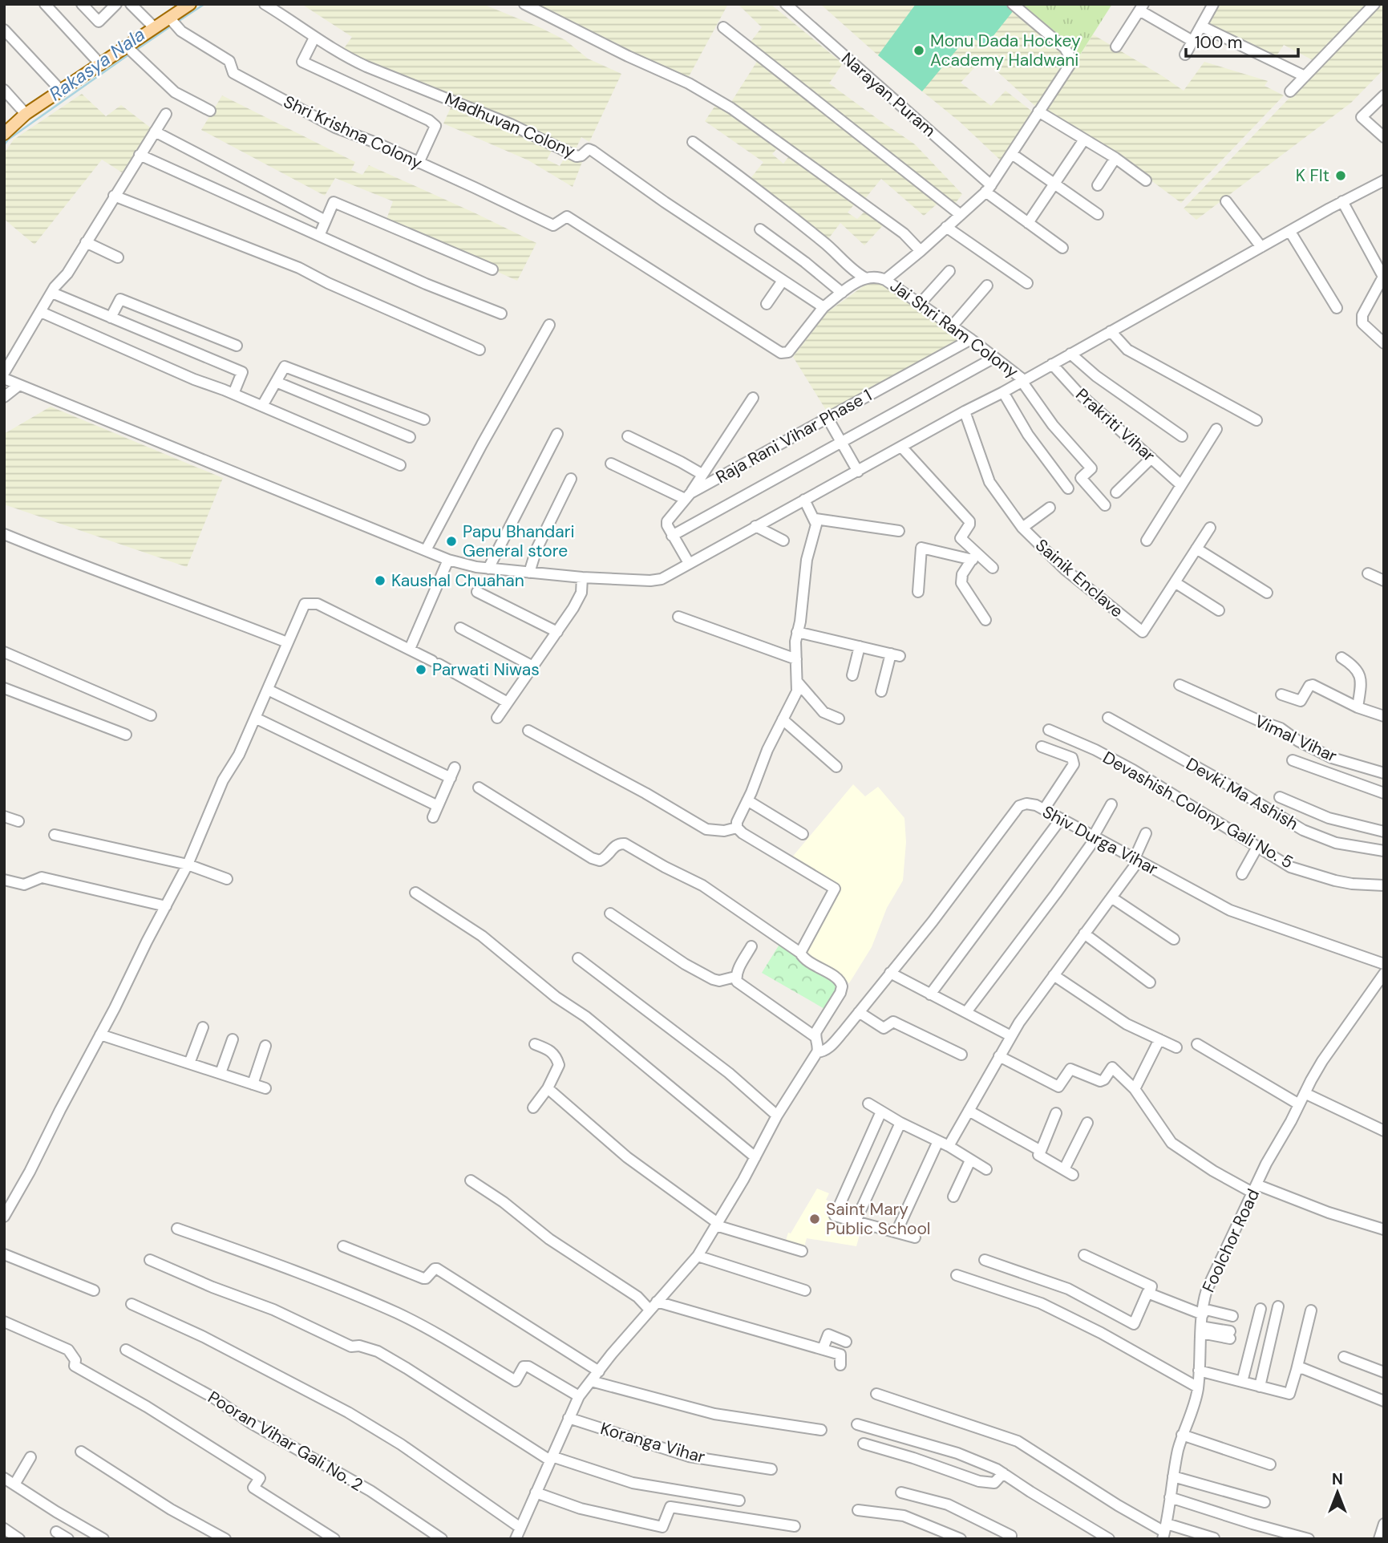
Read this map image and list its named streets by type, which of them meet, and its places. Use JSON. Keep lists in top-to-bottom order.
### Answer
{
  "streets": {
    "street": [
      "Narayan Puram",
      "Madhuvan Colony",
      "Shri Krishna Colony",
      "Jai Shri Ram Colony",
      "Prakriti Vihar",
      "Raja Rani Vihar Phase 1",
      "Sainik Enclave",
      "Vimal Vihar",
      "Devki Ma Ashish",
      "Devashish Colony Gali No. 5",
      "Shiv Durga Vihar",
      "Foolchor Road",
      "Pooran Vihar Gali No. 2",
      "Koranga Vihar"
    ]
  },
  "crossings": [
    ["Narayan Puram", "Jai Shri Ram Colony"],
    ["Madhuvan Colony", "Shri Krishna Colony"],
    ["Jai Shri Ram Colony", "Raja Rani Vihar Phase 1"]
  ],
  "water": ["Rakasya Nala"],
  "places": [
    "Monu Dada Hockey Academy Haldwani",
    "K FIt",
    "Papu Bhandari General store",
    "Kaushal Chuahan",
    "Parwati Niwas",
    "Saint Mary Public School"
  ],
  "scale_bar": "100 m",
  "north": "top"
}
